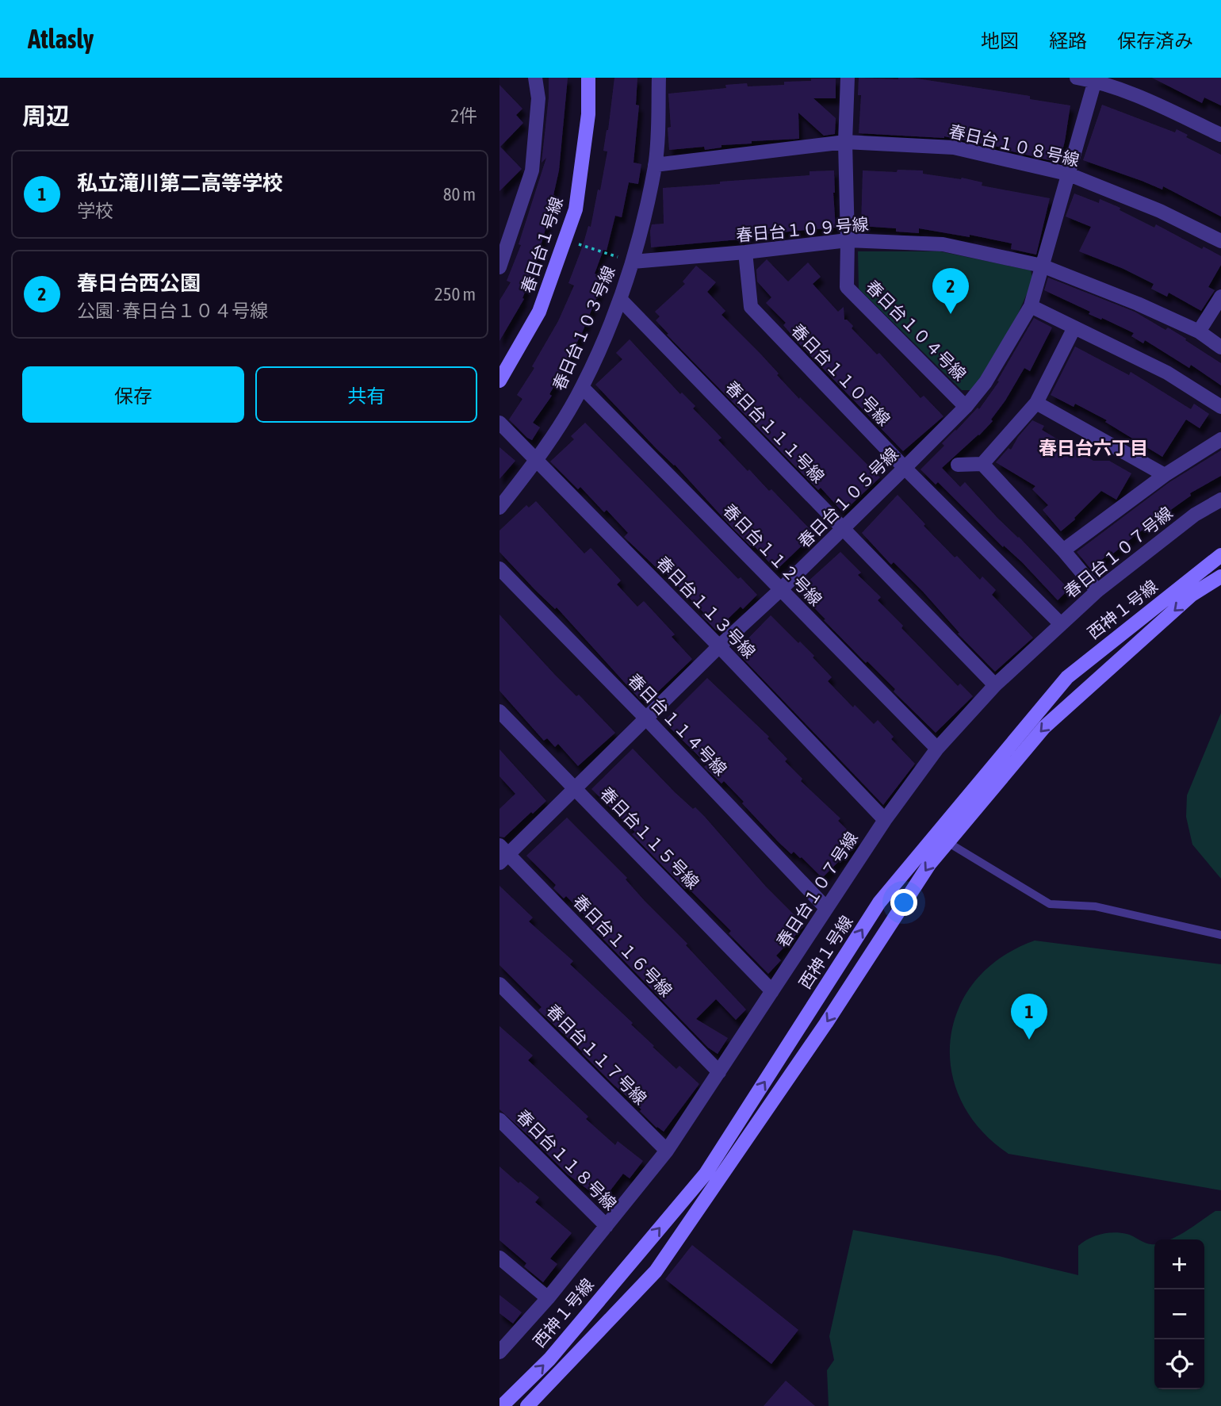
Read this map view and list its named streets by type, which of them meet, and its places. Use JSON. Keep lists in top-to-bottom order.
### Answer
{
  "streets": {
    "street": [
      "春日台１０８号線",
      "春日台１０９号線",
      "春日台１号線",
      "春日台１０３号線",
      "春日台１０４号線",
      "春日台１１０号線",
      "春日台１１１号線",
      "春日台１０５号線",
      "春日台１０７号線",
      "春日台１１２号線",
      "春日台１１３号線",
      "西神１号線",
      "春日台１１４号線",
      "春日台１１５号線",
      "春日台１１６号線",
      "春日台１１７号線",
      "春日台１１８号線"
    ]
  },
  "crossings": [
    ["春日台１０８号線", "春日台１０３号線"],
    ["春日台１０８号線", "春日台１０４号線"],
    ["春日台１０８号線", "春日台１０５号線"],
    ["春日台１０９号線", "春日台１０３号線"],
    ["春日台１０９号線", "春日台１０４号線"],
    ["春日台１０９号線", "春日台１１０号線"],
    ["春日台１０９号線", "春日台１０５号線"],
    ["春日台１０３号線", "春日台１１１号線"],
    ["春日台１０３号線", "春日台１１２号線"],
    ["春日台１０３号線", "春日台１１３号線"],
    ["春日台１０４号線", "春日台１０５号線"],
    ["春日台１１０号線", "春日台１０５号線"],
    ["春日台１１０号線", "春日台１０７号線"],
    ["春日台１１１号線", "春日台１０５号線"],
    ["春日台１１１号線", "春日台１０７号線"],
    ["春日台１０５号線", "春日台１１２号線"],
    ["春日台１０５号線", "春日台１１３号線"],
    ["春日台１０５号線", "春日台１１４号線"],
    ["春日台１０５号線", "春日台１１５号線"],
    ["春日台１０５号線", "春日台１１６号線"],
    ["春日台１０７号線", "春日台１１２号線"],
    ["春日台１０７号線", "春日台１１３号線"],
    ["春日台１０７号線", "春日台１１４号線"],
    ["春日台１０７号線", "春日台１１５号線"],
    ["春日台１０７号線", "春日台１１６号線"],
    ["春日台１０７号線", "春日台１１７号線"],
    ["春日台１０７号線", "春日台１１８号線"]
  ],
  "districts": ["春日台六丁目"],
  "page": {
    "header": "Atlasly",
    "nav": ["地図", "経路", "保存済み"],
    "heading": ["周辺", "2件"],
    "list": [
      {
        "mark": "1",
        "name": "私立滝川第二高等学校",
        "note": "学校",
        "value": "80 m"
      },
      {
        "mark": "2",
        "name": "春日台西公園",
        "note": "公園 · 春日台１０４号線",
        "value": "250 m"
      }
    ],
    "pins": ["2", "1"],
    "buttons": ["保存", "共有"],
    "map_buttons": ["+", "−"]
  }
}
